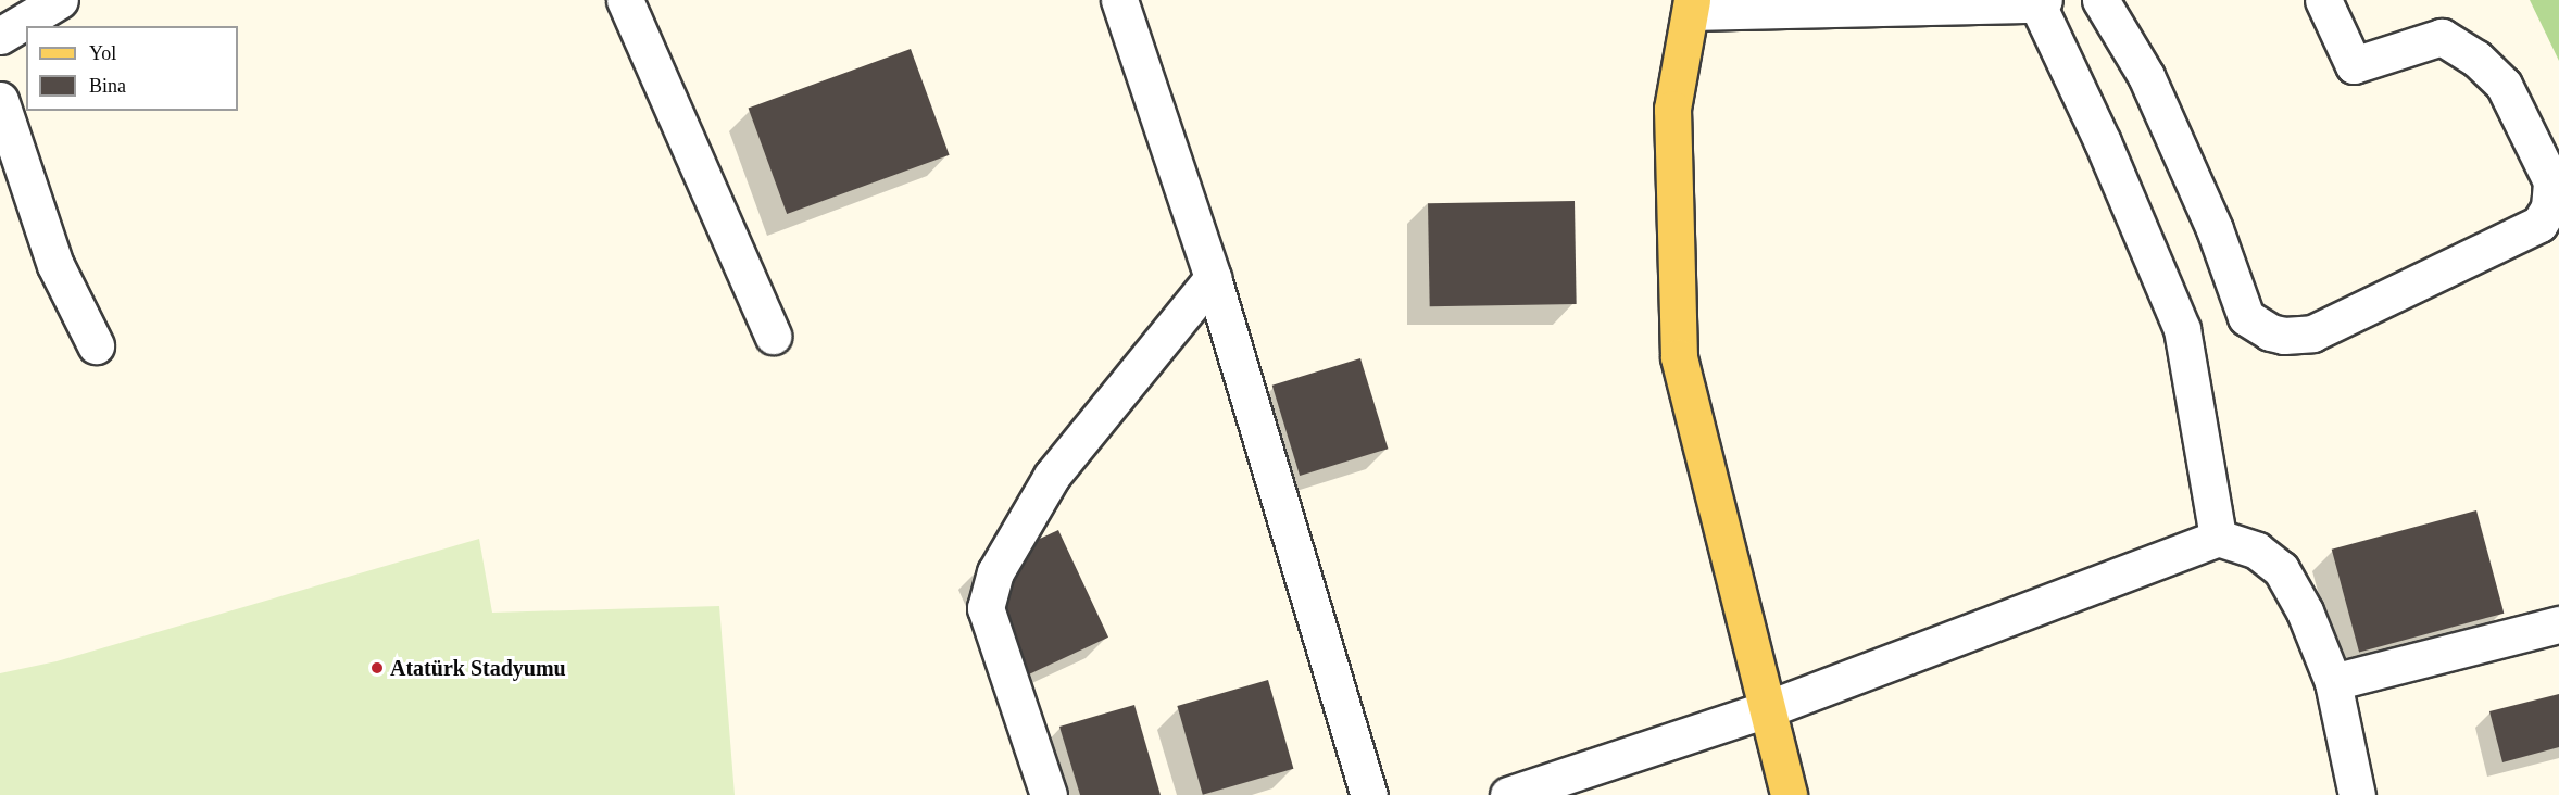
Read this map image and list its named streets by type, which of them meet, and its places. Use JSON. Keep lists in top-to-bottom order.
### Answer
{
  "places": ["Atatürk Stadyumu"],
  "legend": ["Yol", "Bina"]
}
